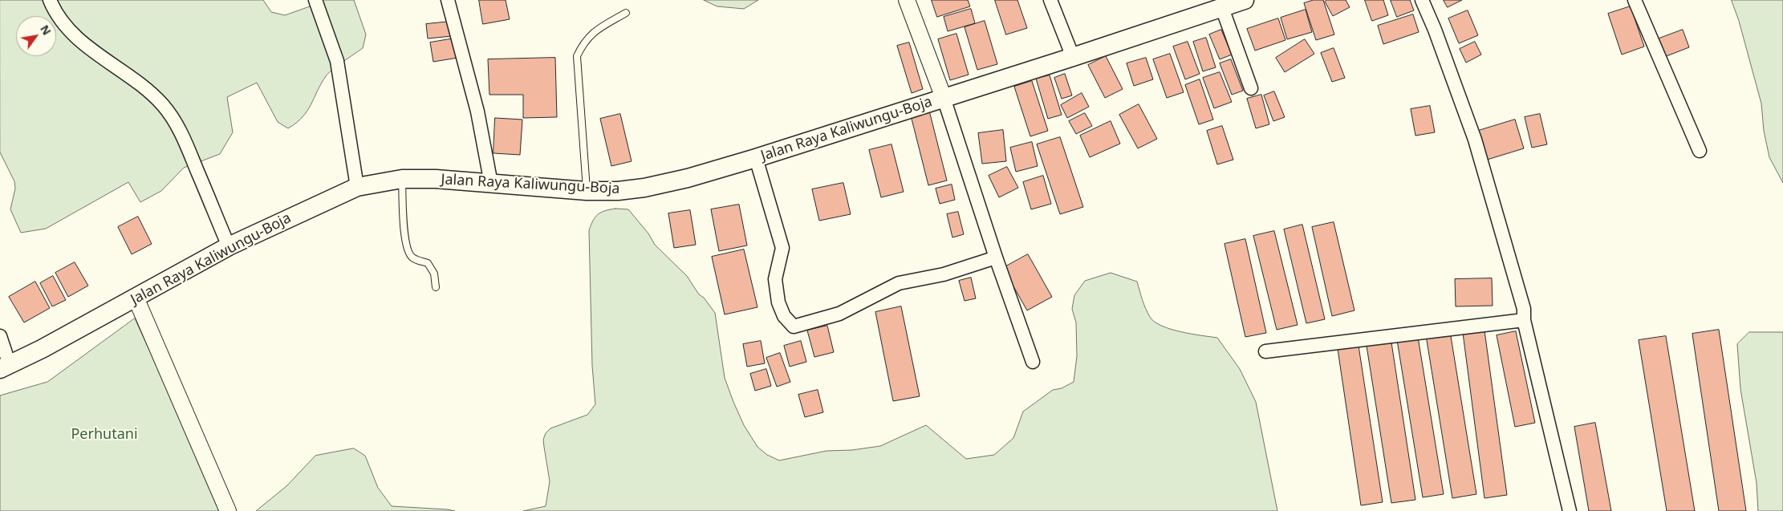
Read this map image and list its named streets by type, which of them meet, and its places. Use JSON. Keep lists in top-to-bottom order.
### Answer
{
  "streets": {
    "main road": ["Jalan Raya Kaliwungu-Boja"]
  },
  "parks": ["Perhutani"],
  "north": "top right"
}
